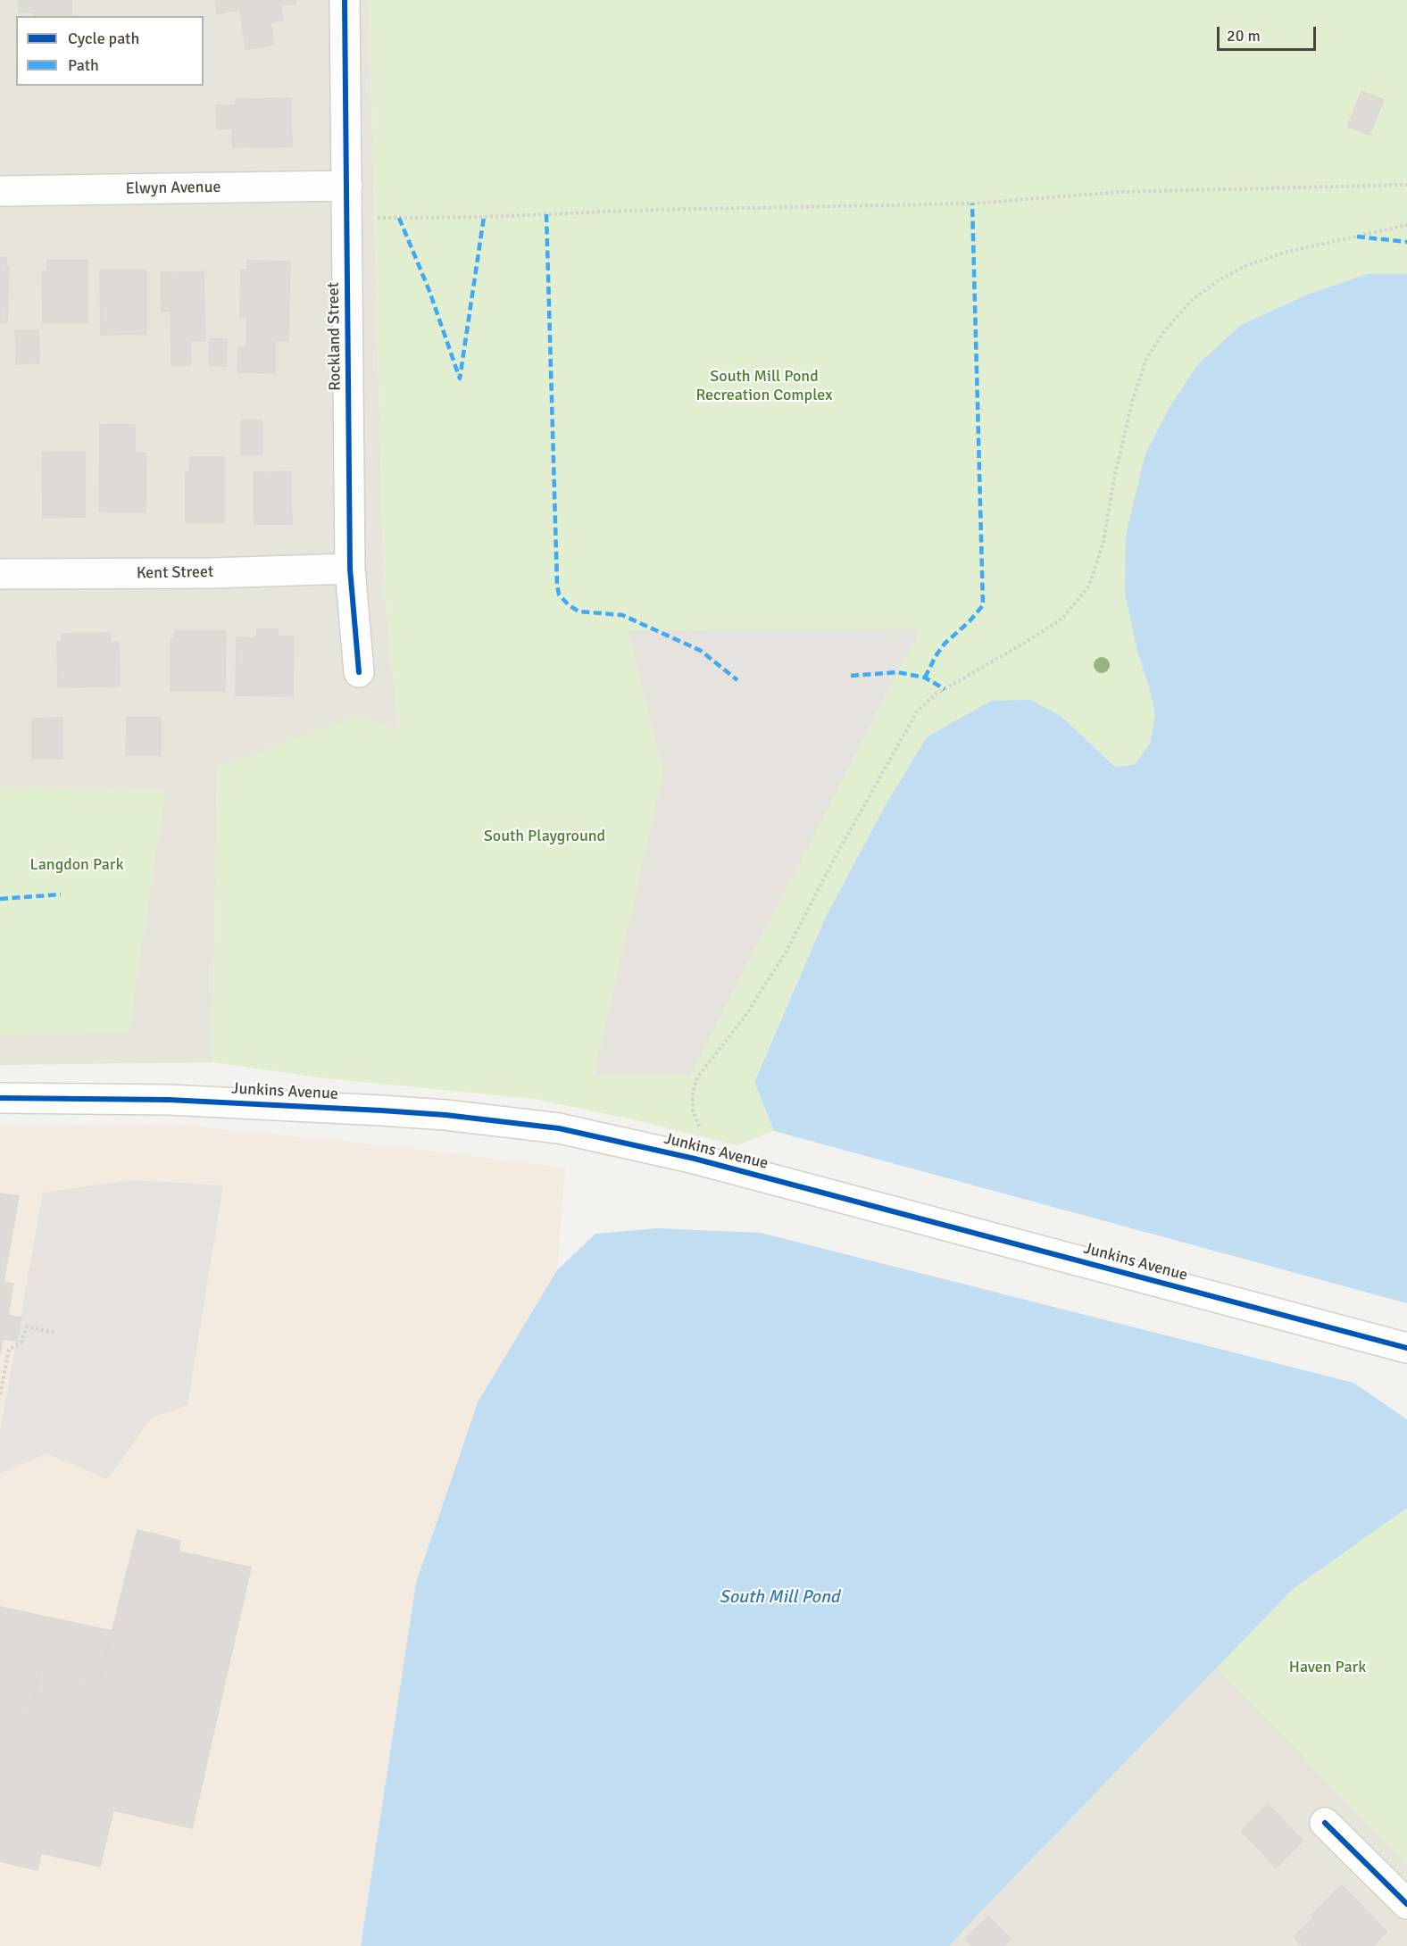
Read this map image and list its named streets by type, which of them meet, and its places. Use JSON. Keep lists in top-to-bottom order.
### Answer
{
  "streets": {
    "street": [
      "Elwyn Avenue",
      "Rockland Street",
      "Kent Street",
      "Junkins Avenue"
    ]
  },
  "crossings": [
    ["Elwyn Avenue", "Rockland Street"],
    ["Rockland Street", "Kent Street"]
  ],
  "water": ["South Mill Pond"],
  "parks": [
    "South Mill Pond Recreation Complex",
    "South Playground",
    "Langdon Park",
    "Haven Park"
  ],
  "legend": ["Cycle path", "Path"],
  "scale_bar": "20 m"
}
